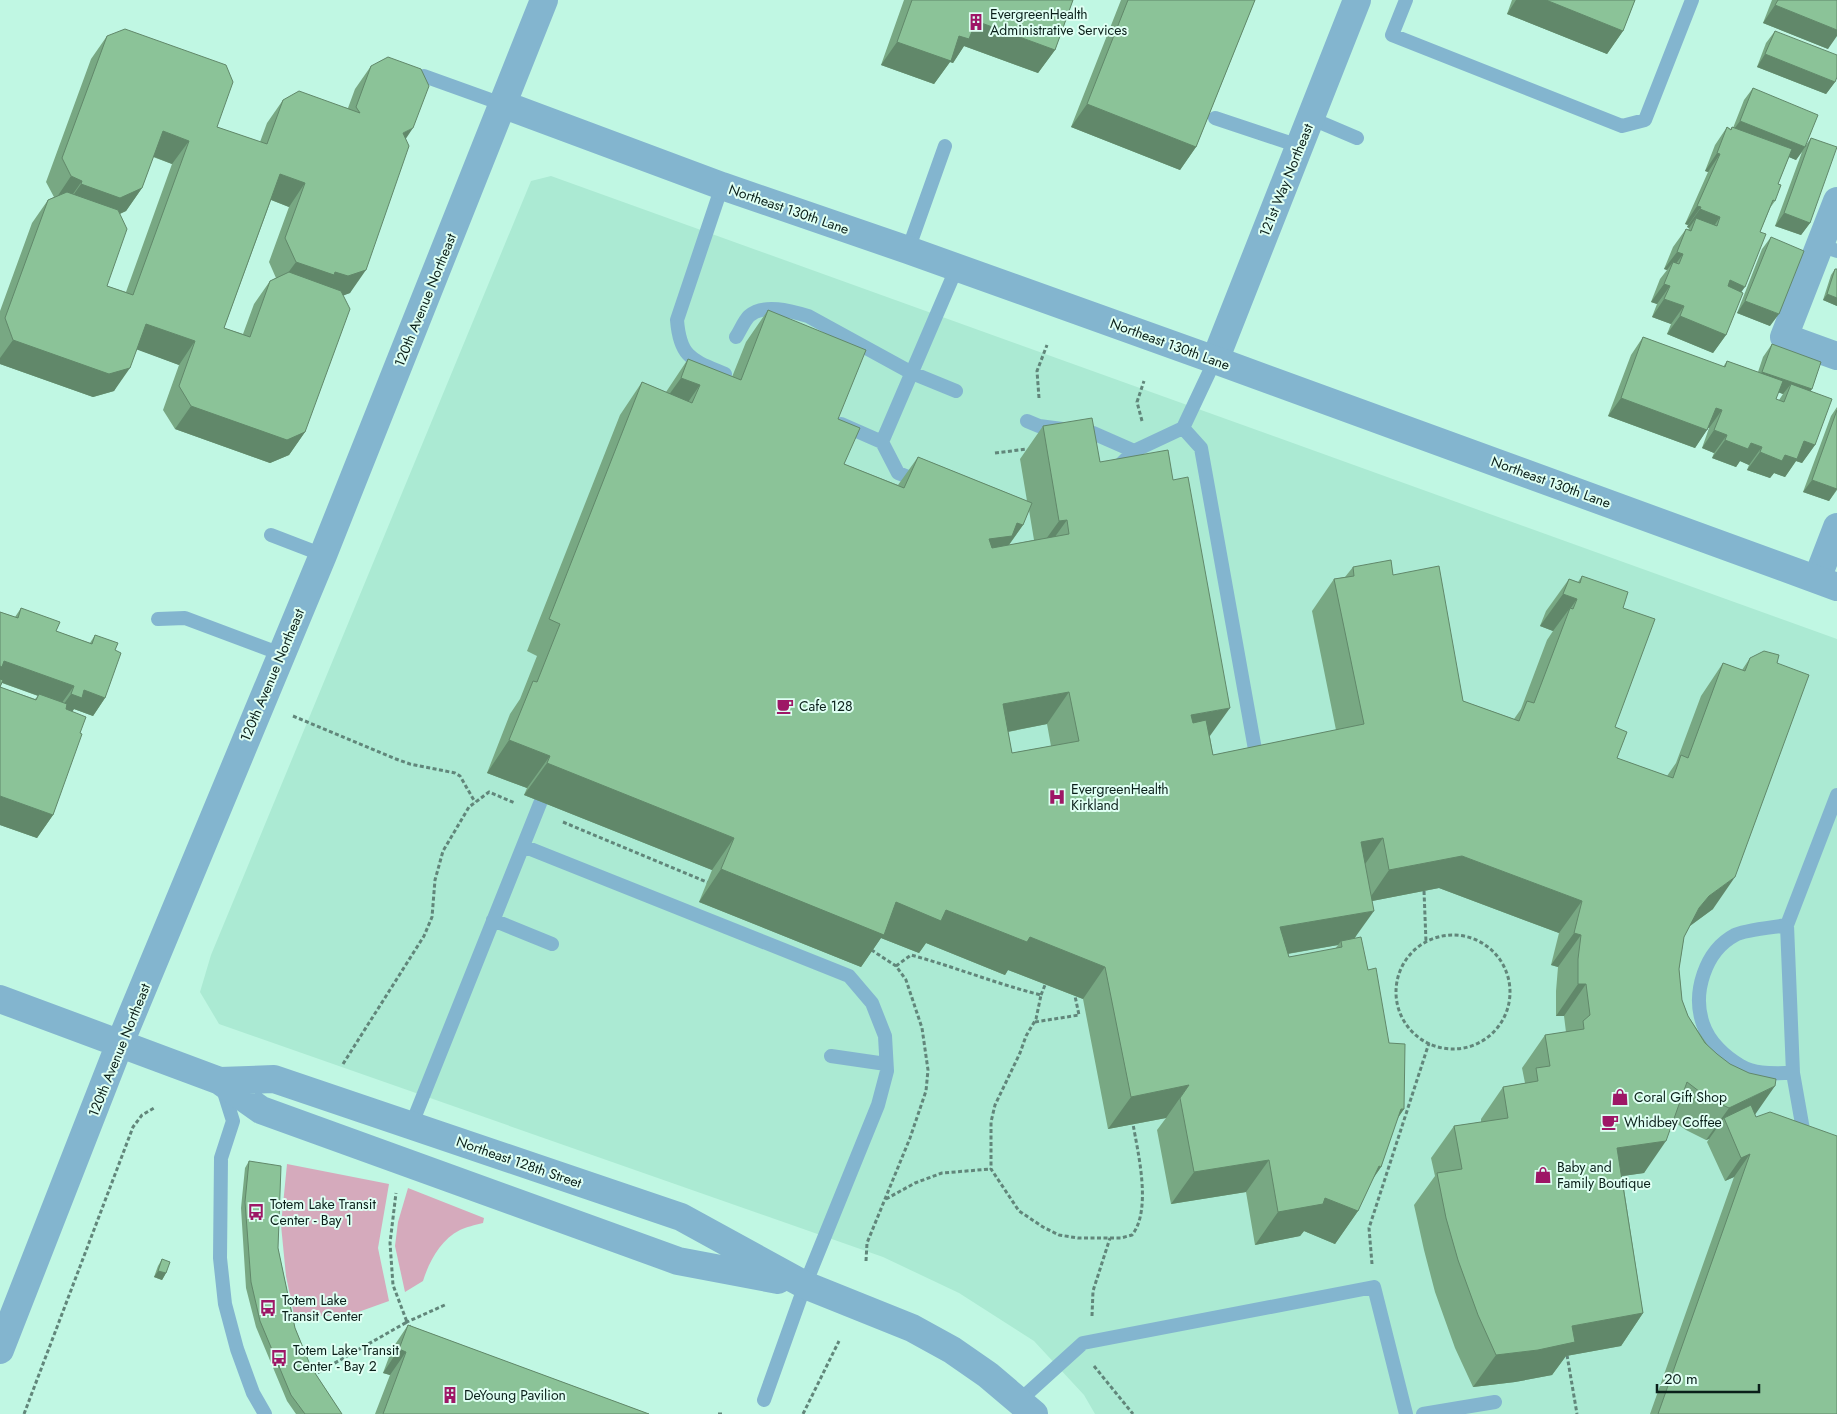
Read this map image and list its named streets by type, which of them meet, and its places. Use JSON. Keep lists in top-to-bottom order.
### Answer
{
  "streets": {
    "street": [
      "121st Way Northeast",
      "Northeast 130th Lane",
      "120th Avenue Northeast",
      "Northeast 128th Street"
    ]
  },
  "crossings": [
    ["121st Way Northeast", "Northeast 130th Lane"],
    ["Northeast 130th Lane", "120th Avenue Northeast"],
    ["120th Avenue Northeast", "Northeast 128th Street"]
  ],
  "places": {
    "building": ["EvergreenHealth Administrative Services", "DeYoung Pavilion"],
    "cafe": ["Cafe 128", "Whidbey Coffee"],
    "hospital": ["EvergreenHealth Kirkland"],
    "shop": ["Coral Gift Shop", "Baby and Family Boutique"],
    "bus stop": ["Totem Lake Transit Center - Bay 1", "Totem Lake Transit Center", "Totem Lake Transit Center - Bay 2"]
  },
  "scale_bar": "20 m"
}
